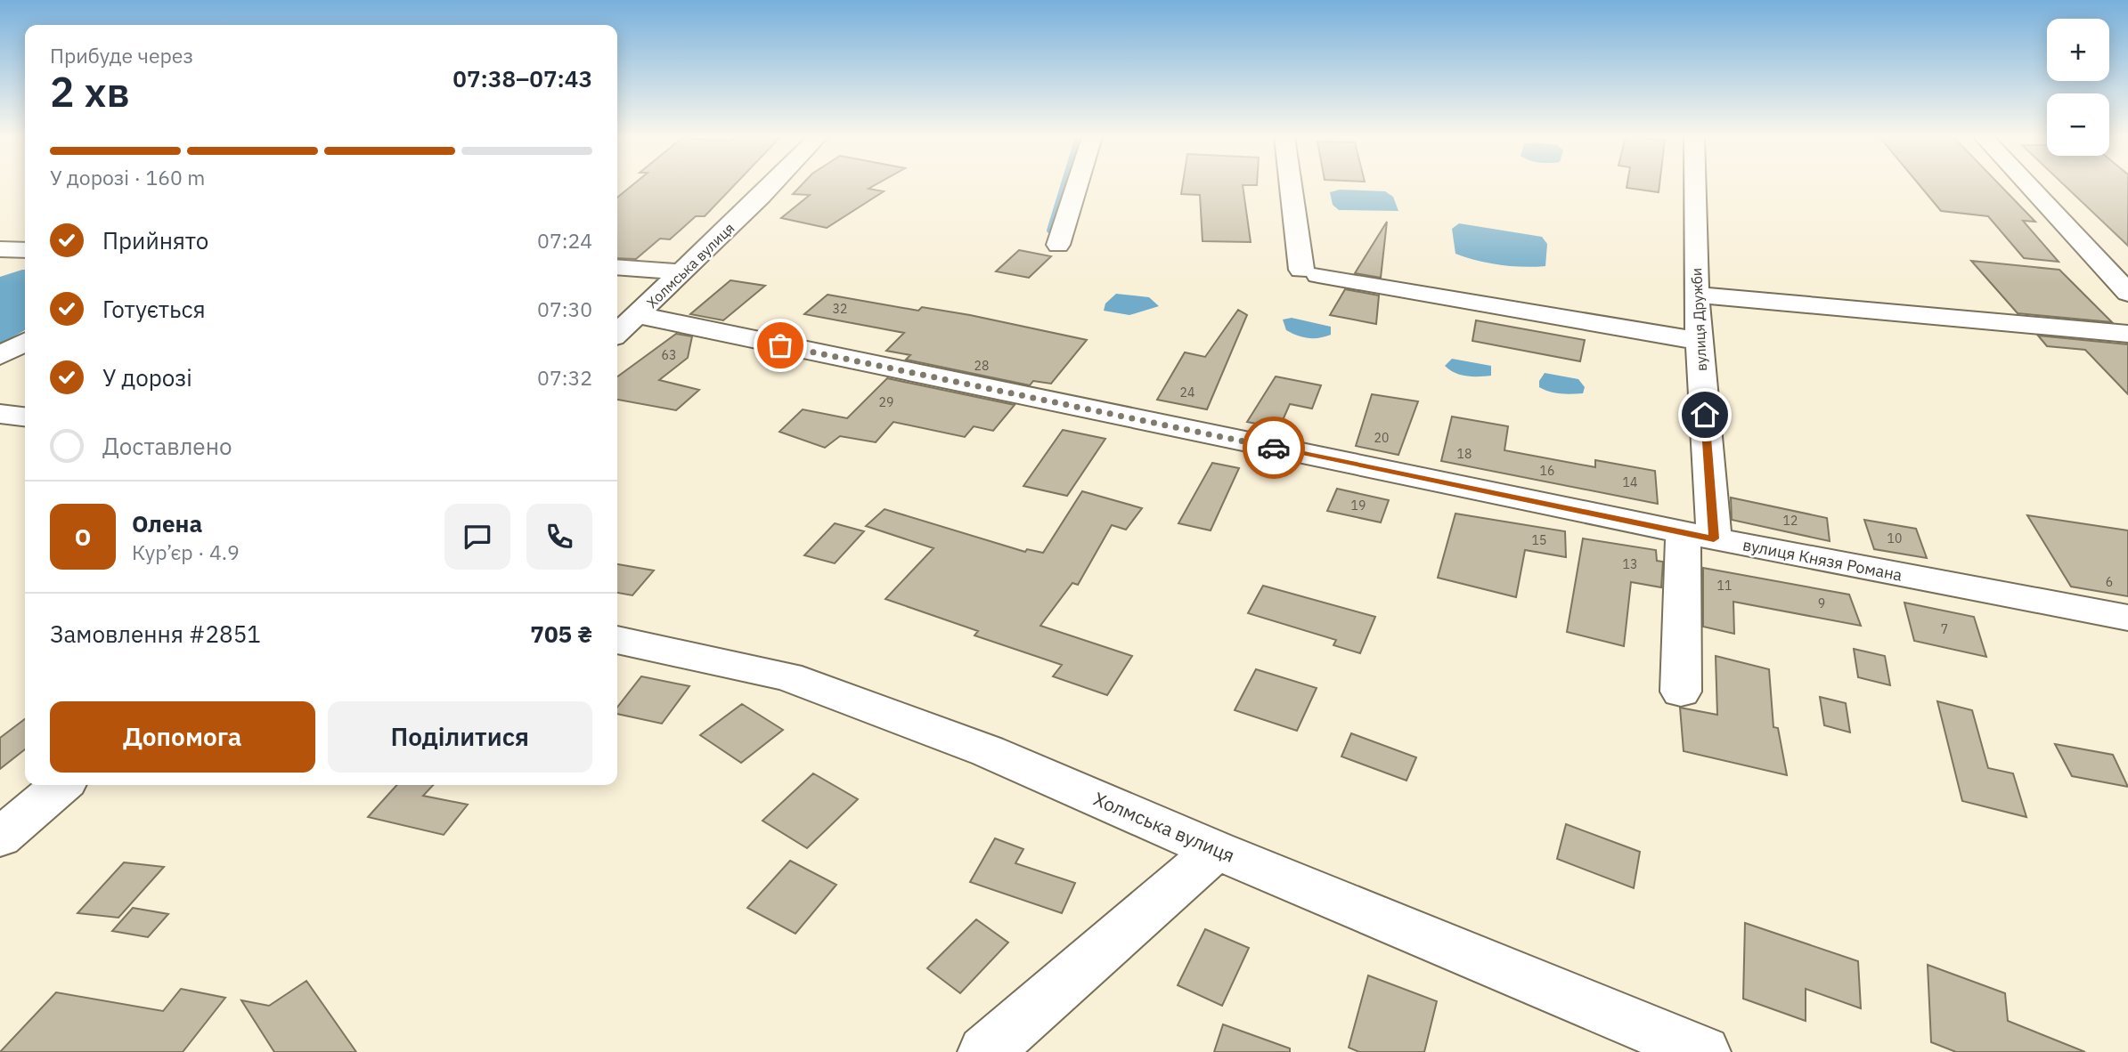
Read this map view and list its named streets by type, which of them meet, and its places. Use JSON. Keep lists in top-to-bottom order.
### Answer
{
  "streets": {
    "street": ["Холмська вулиця", "вулиця Дружби", "вулиця Князя Романа"]
  },
  "crossings": [
    ["Холмська вулиця", "вулиця Князя Романа"],
    ["вулиця Дружби", "вулиця Князя Романа"]
  ],
  "house_numbers": [
    "32",
    "63",
    "28",
    "24",
    "29",
    "20",
    "18",
    "16",
    "14",
    "19",
    "12",
    "10",
    "15",
    "13",
    "6",
    "11",
    "9",
    "7"
  ],
  "page": {
    "map_buttons": ["+", "−"],
    "heading": ["2 хв", "Прибуде через", "07:38–07:43"],
    "panel": [
      "Олена",
      "Кур’єр · 4.9",
      "Замовлення #2851",
      "705 ₴"
    ],
    "bar": "У дорозі · 160 m",
    "list": [
      ["Прийнято", "07:24"],
      ["Готується", "07:30"],
      ["У дорозі", "07:32"],
      "Доставлено"
    ],
    "round": "О",
    "buttons": ["Допомога", "Поділитися"]
  }
}
